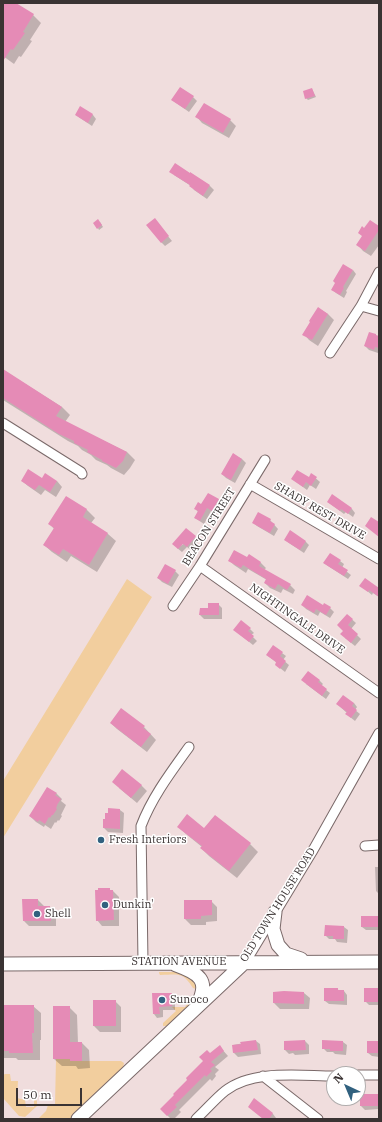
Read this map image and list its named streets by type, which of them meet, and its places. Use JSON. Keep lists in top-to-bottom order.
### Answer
{
  "streets": {
    "main road": ["OLD TOWN HOUSE ROAD", "STATION AVENUE"],
    "street": ["SHADY REST DRIVE", "BEACON STREET", "NIGHTINGALE DRIVE"]
  },
  "crossings": [
    ["SHADY REST DRIVE", "BEACON STREET"],
    ["BEACON STREET", "NIGHTINGALE DRIVE"],
    ["OLD TOWN HOUSE ROAD", "STATION AVENUE"]
  ],
  "places": [
    "Fresh Interiors",
    "Dunkin'",
    "Shell",
    "Sunoco"
  ],
  "scale_bar": "50 m",
  "north": "top left"
}
